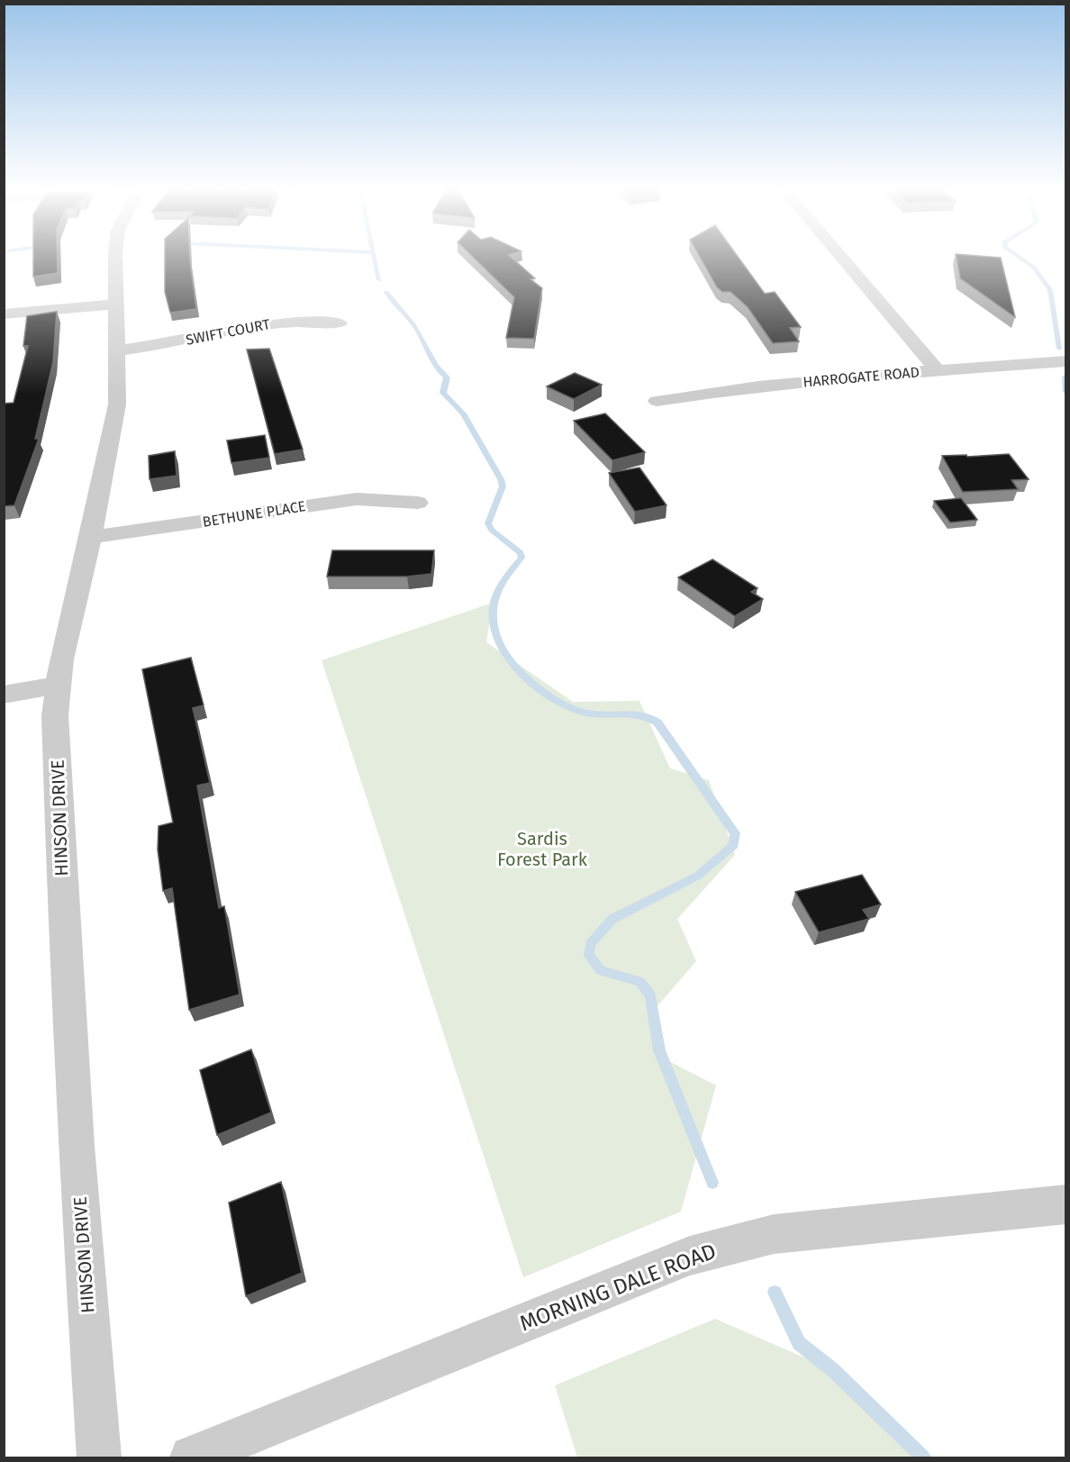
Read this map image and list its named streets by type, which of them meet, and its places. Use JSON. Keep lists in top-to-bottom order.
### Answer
{
  "streets": {
    "street": [
      "SWIFT COURT",
      "HARROGATE ROAD",
      "BETHUNE PLACE",
      "HINSON DRIVE",
      "MORNING DALE ROAD"
    ]
  },
  "crossings": [
    ["SWIFT COURT", "HINSON DRIVE"],
    ["BETHUNE PLACE", "HINSON DRIVE"]
  ],
  "parks": ["Sardis Forest Park"]
}
